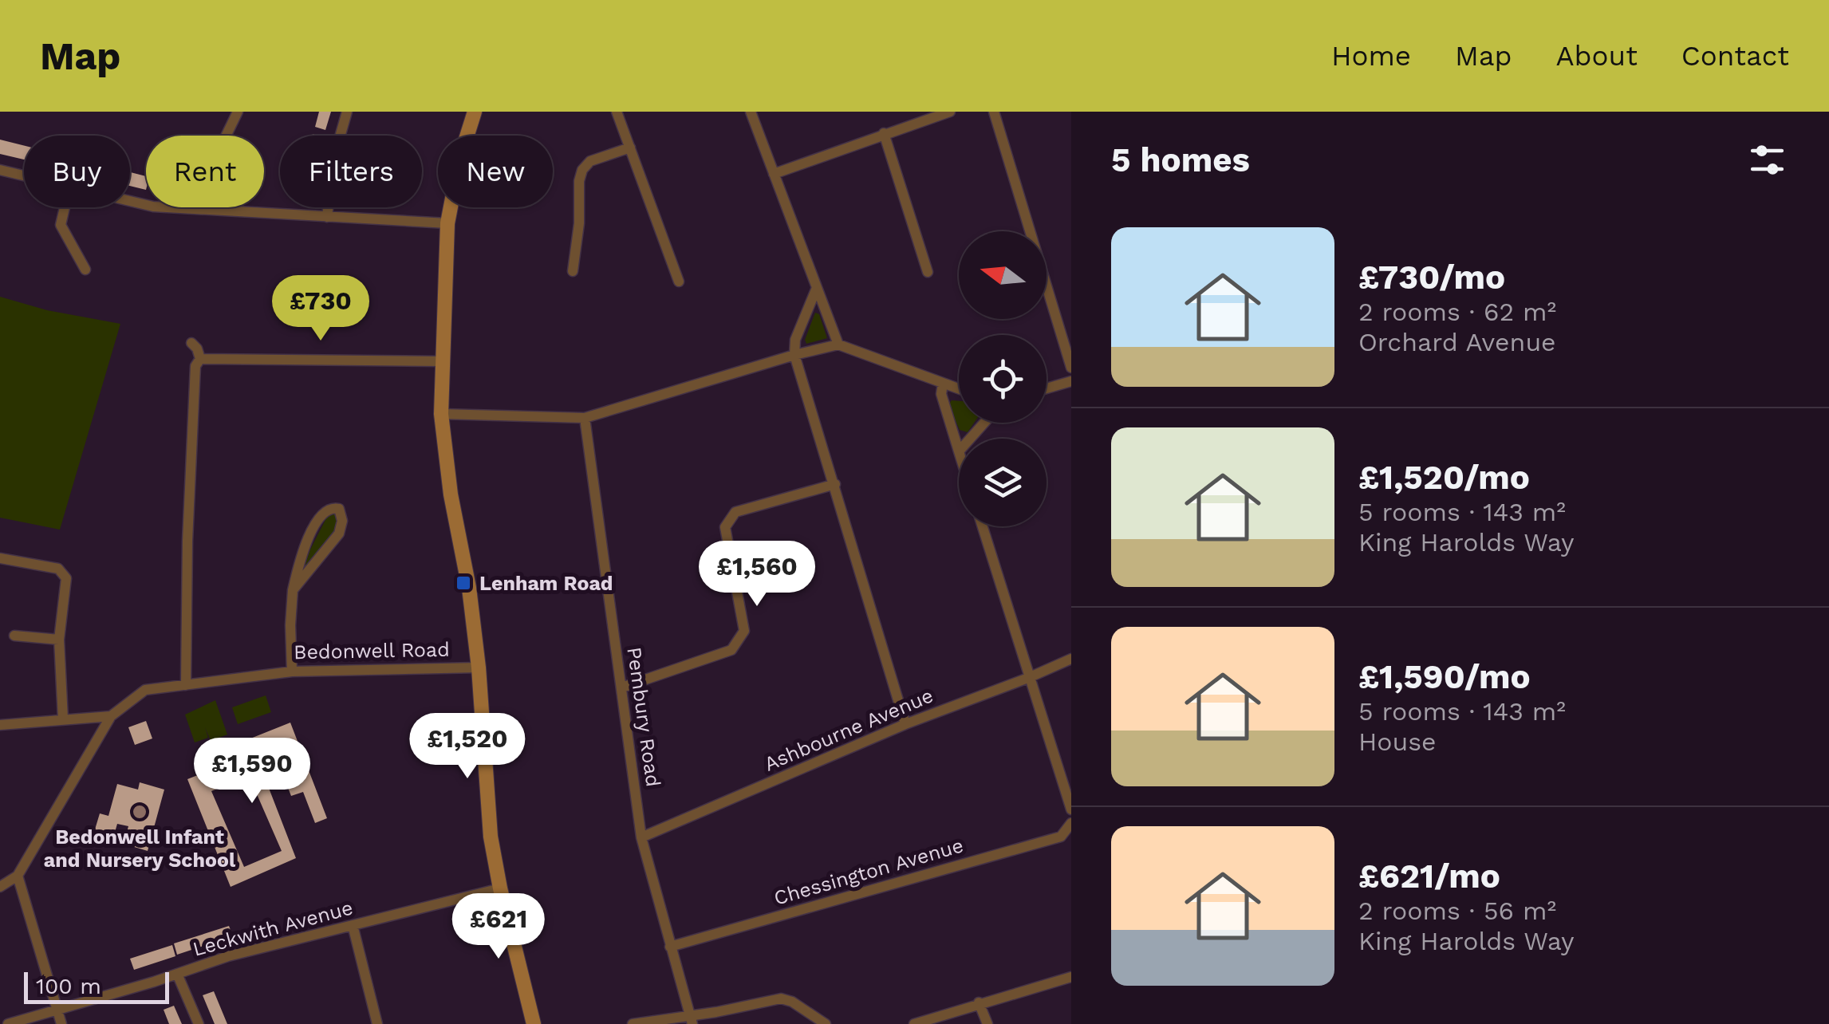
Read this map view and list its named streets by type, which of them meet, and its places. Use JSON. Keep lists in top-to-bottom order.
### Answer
{
  "streets": {
    "street": [
      "Bedonwell Road",
      "Pembury Road",
      "Ashbourne Avenue",
      "Chessington Avenue",
      "Leckwith Avenue"
    ]
  },
  "crossings": [
    ["Pembury Road", "Ashbourne Avenue"],
    ["Pembury Road", "Chessington Avenue"]
  ],
  "places": {
    "transit": ["Lenham Road"],
    "other": ["Bedonwell Infant and Nursery School"]
  },
  "scale_bar": "100 m",
  "north": "left",
  "page": {
    "header": "Map",
    "nav": [
      "Home",
      "Map",
      "About",
      "Contact"
    ],
    "heading": "5 homes",
    "chip": [
      "Buy",
      "Rent",
      "Filters",
      "New"
    ],
    "list": [
      {
        "name": "£730/mo",
        "note": "2 rooms · 62 m² · Orchard Avenue"
      },
      {
        "name": "£1,520/mo",
        "note": "5 rooms · 143 m² · King Harolds Way"
      },
      {
        "name": "£1,590/mo",
        "note": "5 rooms · 143 m² · House"
      },
      {
        "name": "£621/mo",
        "note": "2 rooms · 56 m² · King Harolds Way"
      }
    ],
    "price": [
      "£730",
      "£1,560",
      "£1,520",
      "£1,590",
      "£621"
    ],
    "scale": "100 m"
  }
}
